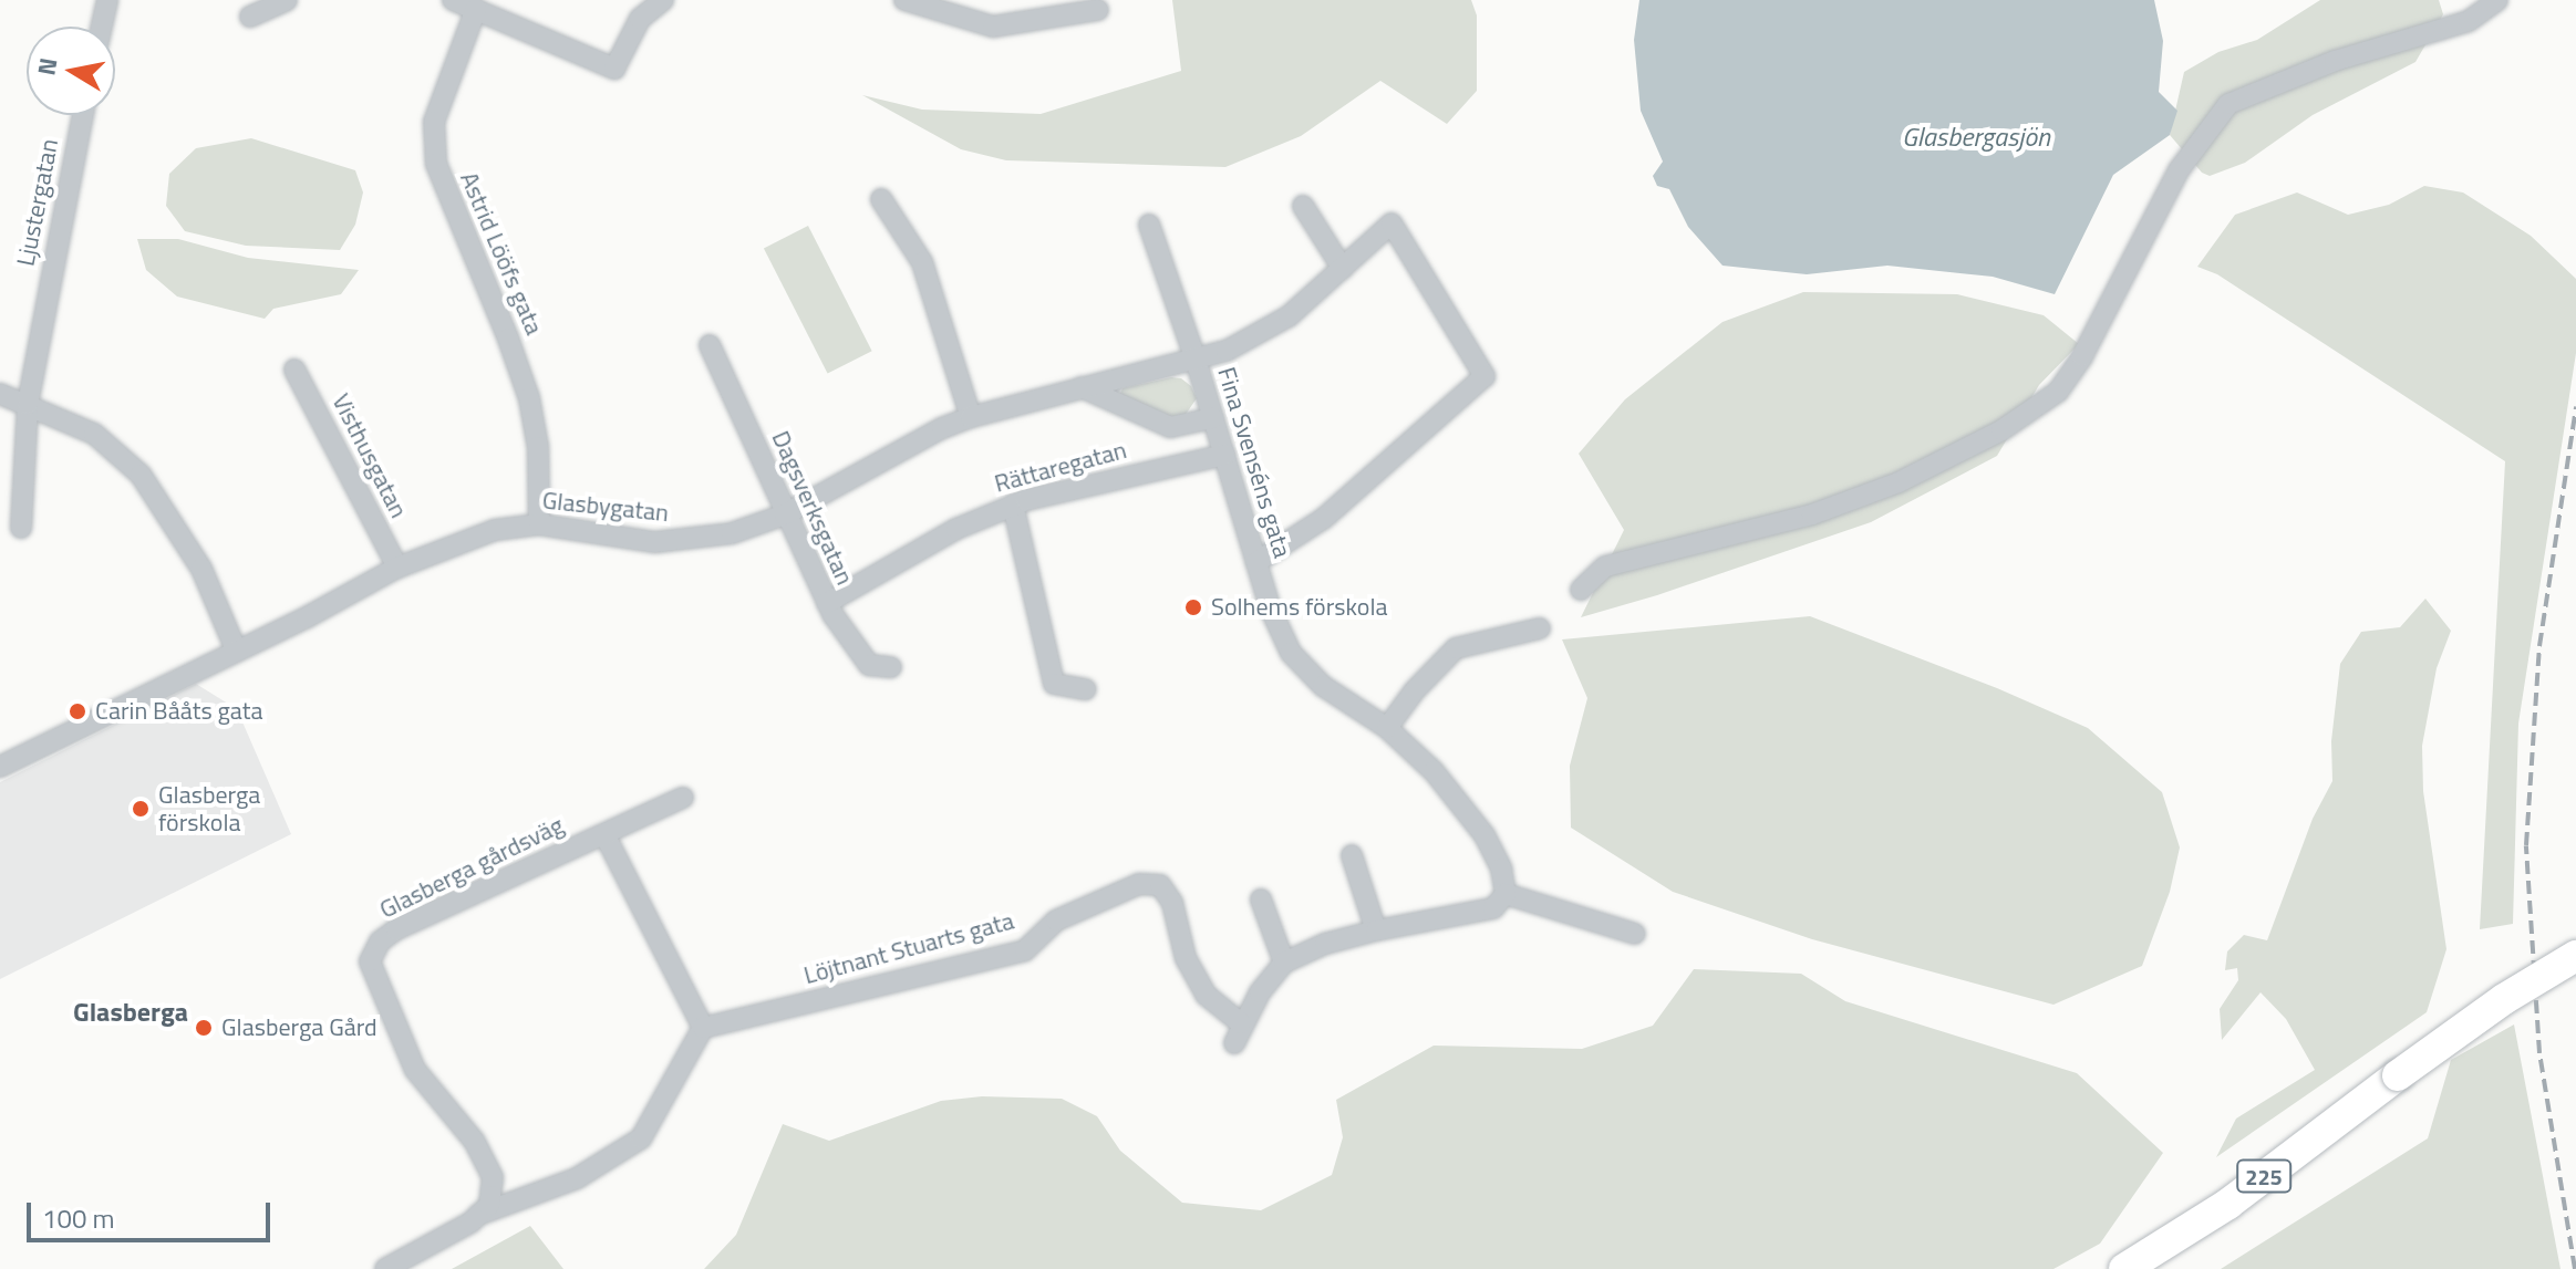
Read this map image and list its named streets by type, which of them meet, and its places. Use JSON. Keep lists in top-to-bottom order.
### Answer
{
  "streets": {
    "main road": ["225"],
    "street": [
      "Ljustergatan",
      "Astrid Lööfs gata",
      "Visthusgatan",
      "Fina Svenséns gata",
      "Rättaregatan",
      "Glasbygatan",
      "Dagsverksgatan",
      "Glasberga gårdsväg",
      "Löjtnant Stuarts gata"
    ]
  },
  "crossings": [
    ["Astrid Lööfs gata", "Glasbygatan"],
    ["Visthusgatan", "Glasbygatan"],
    ["Fina Svenséns gata", "Rättaregatan"],
    ["Fina Svenséns gata", "Glasbygatan"],
    ["Rättaregatan", "Dagsverksgatan"],
    ["Glasbygatan", "Dagsverksgatan"]
  ],
  "districts": ["Glasberga"],
  "water": ["Glasbergasjön"],
  "places": [
    "Solhems förskola",
    "Carin Bååts gata",
    "Glasberga förskola",
    "Glasberga Gård"
  ],
  "scale_bar": "100 m",
  "north": "left"
}
